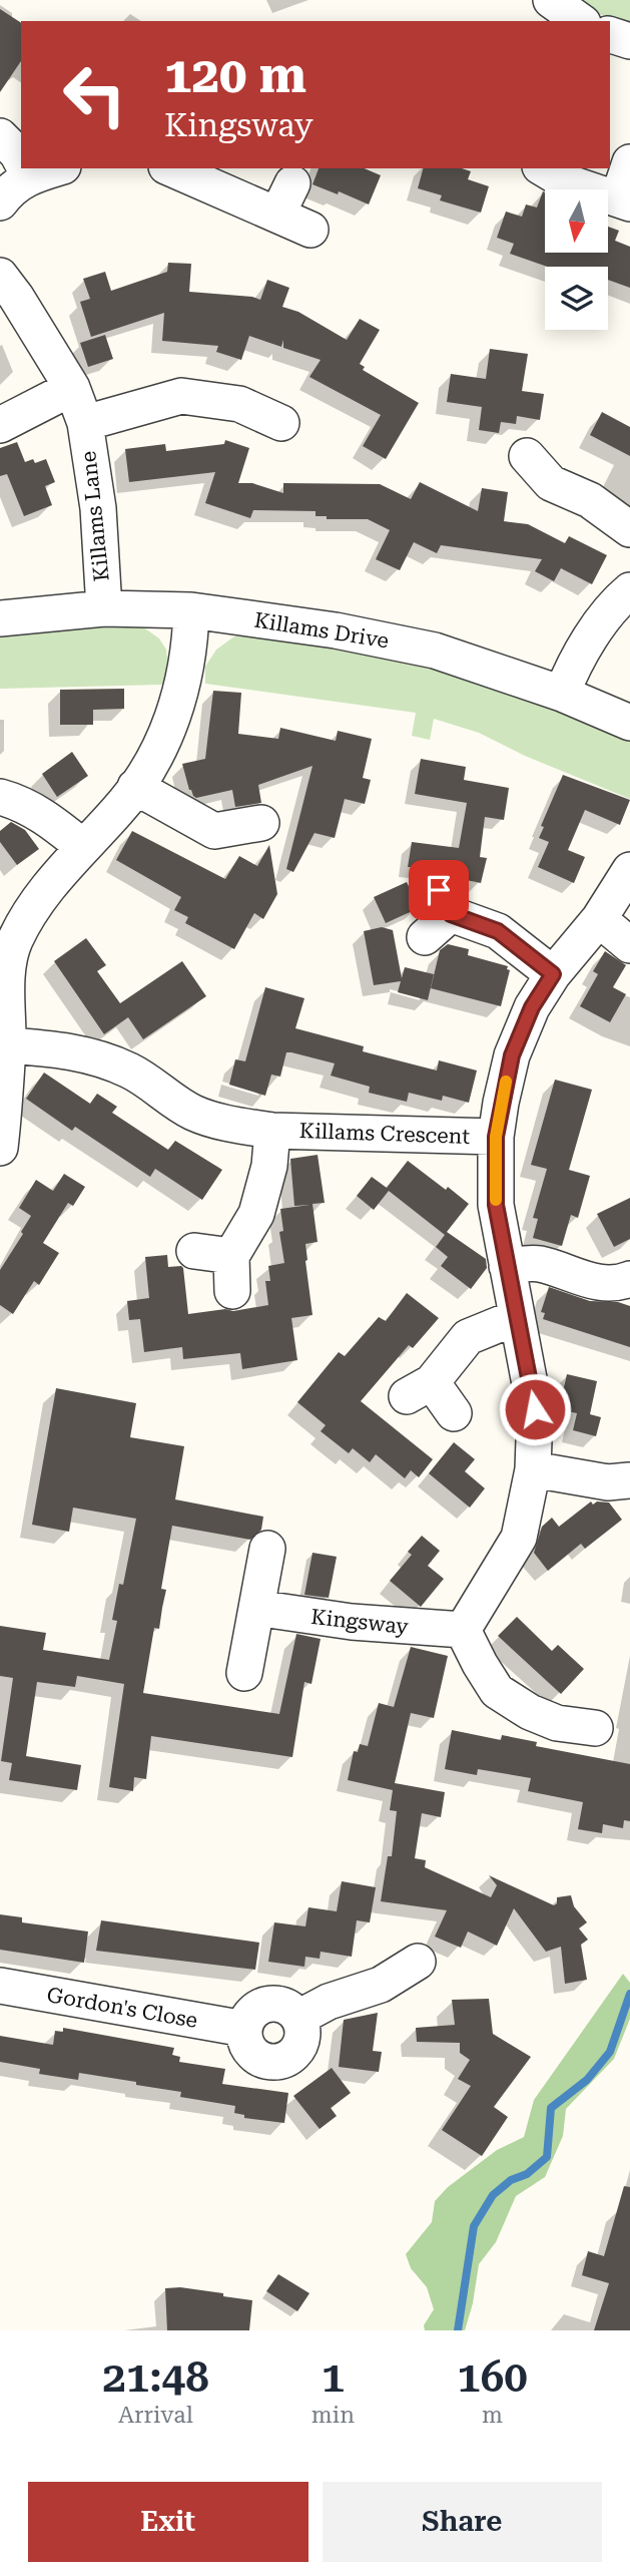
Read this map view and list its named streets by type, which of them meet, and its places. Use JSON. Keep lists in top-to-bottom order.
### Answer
{
  "streets": {
    "street": [
      "Killams Lane",
      "Killams Drive",
      "Killams Crescent",
      "Kingsway",
      "Gordon's Close"
    ]
  },
  "crossings": [
    ["Killams Lane", "Killams Drive"]
  ],
  "north": "bottom",
  "page": {
    "turn": ["120 m", "Kingsway"],
    "eta": [
      "21:48",
      "Arrival",
      "1",
      "min",
      "160",
      "m"
    ],
    "buttons": ["Exit", "Share"]
  }
}
